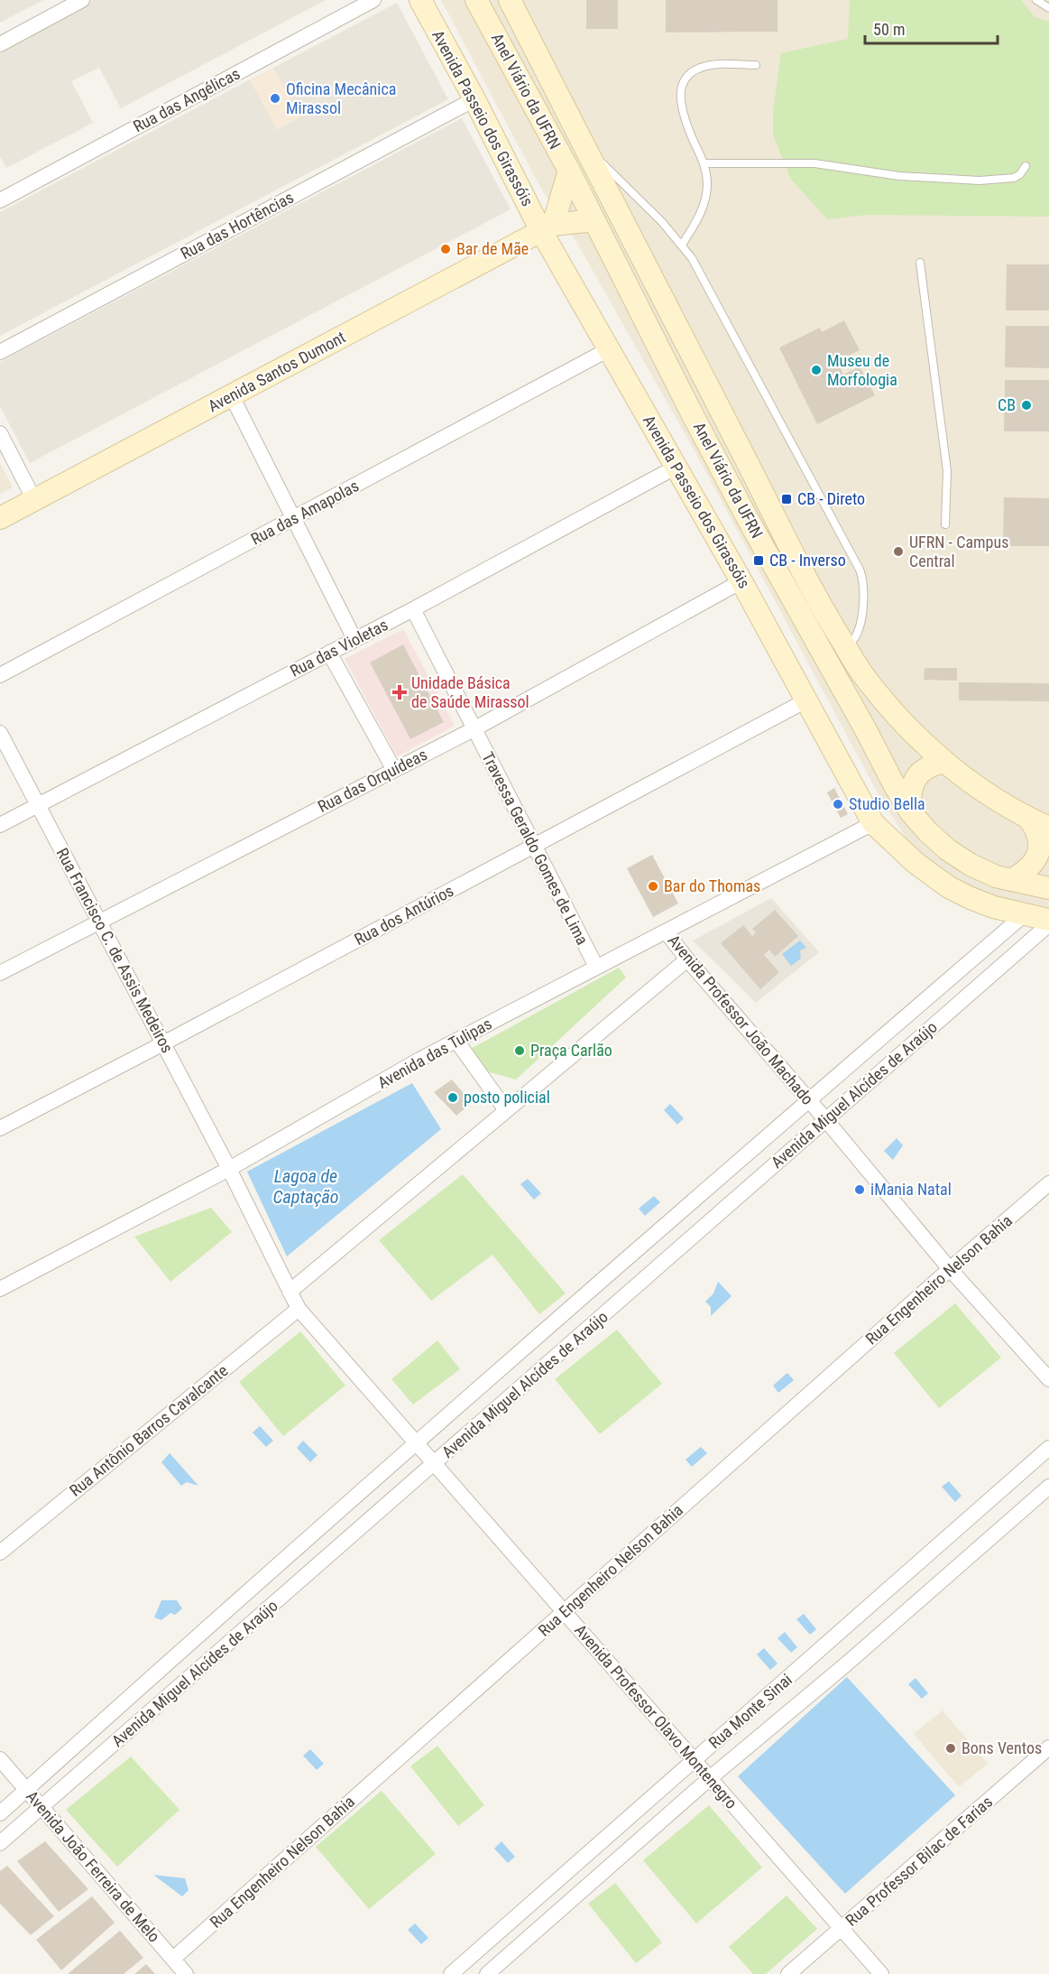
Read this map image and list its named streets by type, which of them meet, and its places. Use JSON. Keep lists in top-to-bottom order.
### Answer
{
  "streets": {
    "main road": ["Anel Viário da UFRN", "Avenida Passeio dos Girassóis", "Avenida Santos Dumont"],
    "street": [
      "Rua das Angélicas",
      "Rua das Hortências",
      "Rua das Amapolas",
      "Rua das Violetas",
      "Rua das Orquídeas",
      "Travessa Geraldo Gomes de Lima",
      "Rua dos Antúrios",
      "Rua Francisco C. de Assis Medeiros",
      "Avenida Professor João Machado",
      "Avenida das Tulipas",
      "Avenida Miguel Alcídes de Araújo",
      "Rua Engenheiro Nelson Bahia",
      "Rua Antônio Barros Cavalcante",
      "Rua Monte Sinai",
      "Avenida Professor Olavo Montenegro",
      "Rua Professor Bilac de Farias",
      "Avenida João Ferreira de Melo"
    ]
  },
  "crossings": [
    ["Anel Viário da UFRN", "Avenida Santos Dumont"],
    ["Avenida Passeio dos Girassóis", "Rua das Hortências"],
    ["Avenida Passeio dos Girassóis", "Avenida Santos Dumont"],
    ["Avenida Passeio dos Girassóis", "Rua das Amapolas"],
    ["Avenida Passeio dos Girassóis", "Rua das Violetas"],
    ["Avenida Passeio dos Girassóis", "Rua das Orquídeas"],
    ["Avenida Passeio dos Girassóis", "Rua dos Antúrios"],
    ["Avenida Passeio dos Girassóis", "Avenida das Tulipas"],
    ["Avenida Passeio dos Girassóis", "Avenida Miguel Alcídes de Araújo"],
    ["Rua das Violetas", "Travessa Geraldo Gomes de Lima"],
    ["Rua das Violetas", "Rua Francisco C. de Assis Medeiros"],
    ["Rua das Orquídeas", "Travessa Geraldo Gomes de Lima"],
    ["Rua das Orquídeas", "Rua Francisco C. de Assis Medeiros"],
    ["Travessa Geraldo Gomes de Lima", "Rua dos Antúrios"],
    ["Travessa Geraldo Gomes de Lima", "Avenida das Tulipas"],
    ["Rua dos Antúrios", "Rua Francisco C. de Assis Medeiros"],
    ["Rua Francisco C. de Assis Medeiros", "Avenida das Tulipas"],
    ["Rua Francisco C. de Assis Medeiros", "Avenida Professor Olavo Montenegro"],
    ["Avenida Professor João Machado", "Avenida das Tulipas"],
    ["Avenida Professor João Machado", "Avenida Miguel Alcídes de Araújo"],
    ["Avenida Professor João Machado", "Rua Engenheiro Nelson Bahia"],
    ["Avenida das Tulipas", "Avenida Professor Olavo Montenegro"],
    ["Avenida Miguel Alcídes de Araújo", "Avenida Professor Olavo Montenegro"],
    ["Avenida Miguel Alcídes de Araújo", "Avenida João Ferreira de Melo"],
    ["Rua Engenheiro Nelson Bahia", "Avenida Professor Olavo Montenegro"],
    ["Rua Engenheiro Nelson Bahia", "Avenida João Ferreira de Melo"],
    ["Rua Antônio Barros Cavalcante", "Avenida Professor Olavo Montenegro"],
    ["Rua Monte Sinai", "Avenida Professor Olavo Montenegro"],
    ["Avenida Professor Olavo Montenegro", "Rua Professor Bilac de Farias"]
  ],
  "water": ["Lagoa de Captação"],
  "places": {
    "other": [
      "Oficina Mecânica Mirassol",
      "Bar de Mãe",
      "Museu de Morfologia",
      "CB",
      "UFRN - Campus Central",
      "Studio Bella",
      "Bar do Thomas",
      "Praça Carlão",
      "posto policial",
      "iMania Natal",
      "Bons Ventos"
    ],
    "transit": ["CB - Direto", "CB - Inverso"],
    "health": ["Unidade Básica de Saúde Mirassol"]
  },
  "scale_bar": "50 m"
}
